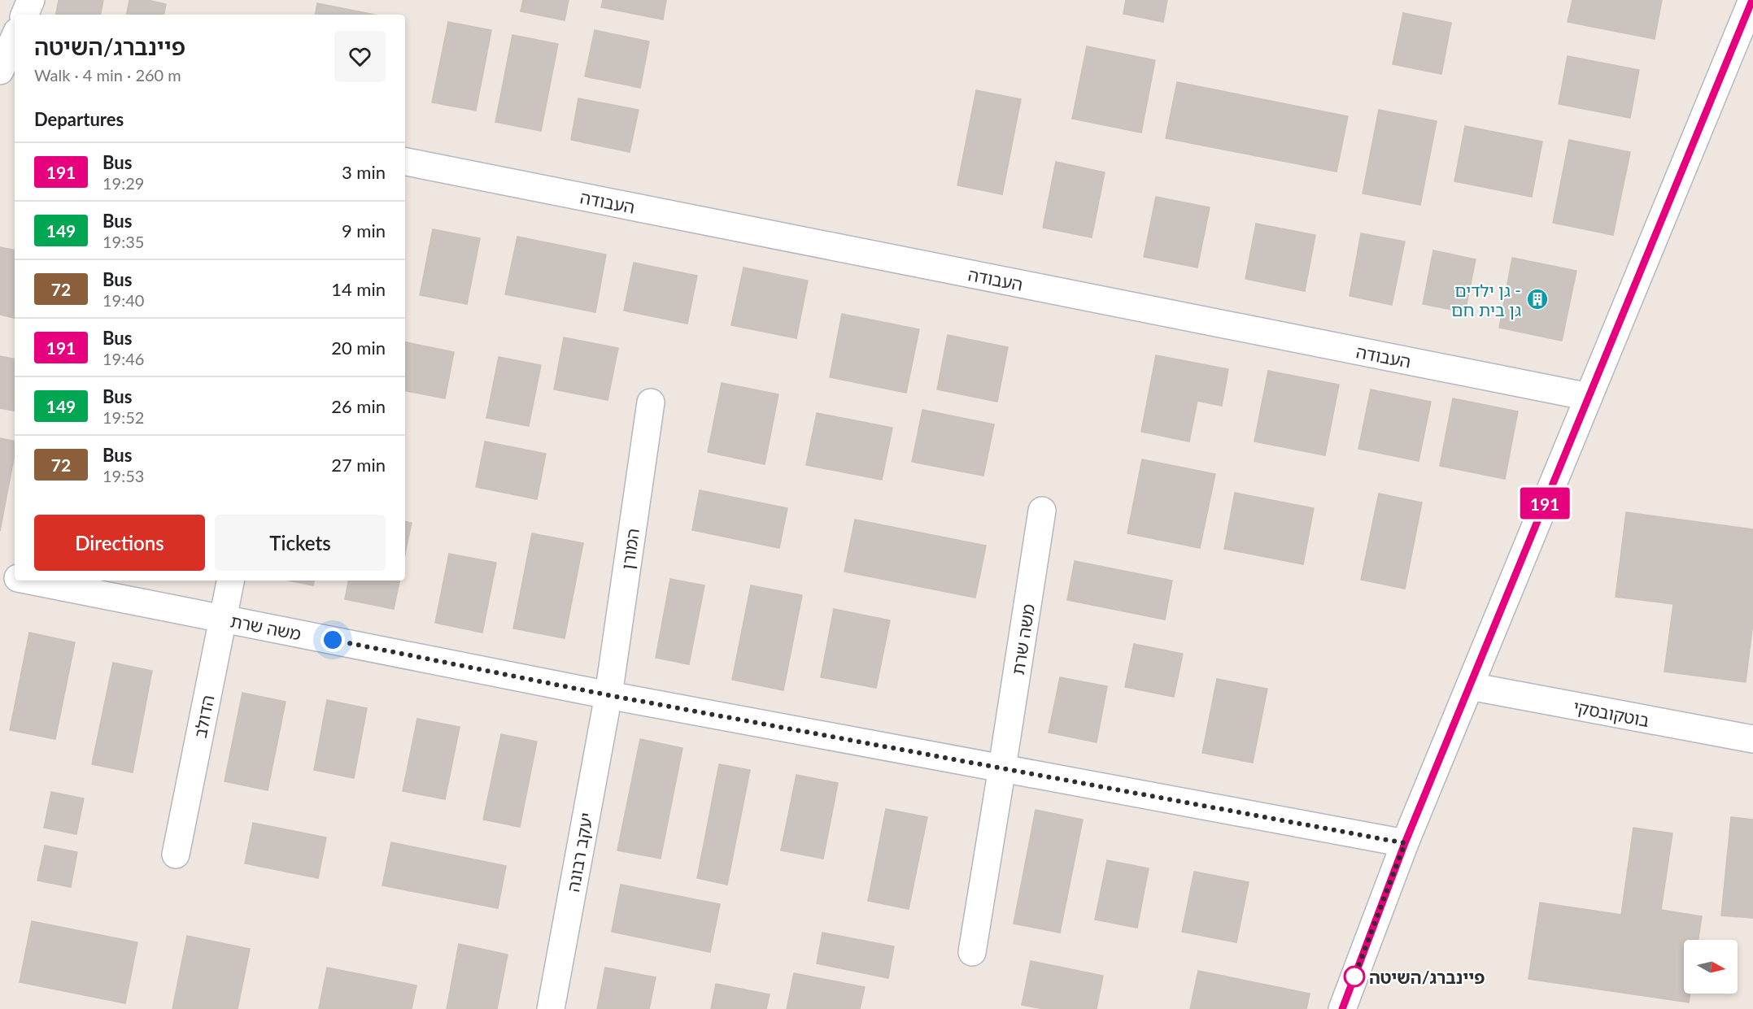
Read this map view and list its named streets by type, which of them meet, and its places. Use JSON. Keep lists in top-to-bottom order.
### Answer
{
  "streets": {
    "street": [
      "העבודה",
      "המורן",
      "משה שרת",
      "בוטקובסקי",
      "הדולב",
      "יעקב רבונה"
    ]
  },
  "crossings": [
    ["המורן", "משה שרת"],
    ["המורן", "יעקב רבונה"],
    ["משה שרת", "הדולב"],
    ["משה שרת", "יעקב רבונה"]
  ],
  "places": {
    "building": ["גן ילדים - גן בית חם"],
    "other": ["פיינברג/השיטה"]
  },
  "lines": ["bus line 191"],
  "north": "right",
  "page": {
    "on_map": "191",
    "heading": [
      ["פיינברג/השיטה", "Walk · 4 min · 260 m"],
      "Departures"
    ],
    "list": [
      {
        "mark": "191",
        "name": "Bus",
        "note": "19:29",
        "value": "3 min"
      },
      {
        "mark": "149",
        "name": "Bus",
        "note": "19:35",
        "value": "9 min"
      },
      {
        "mark": "72",
        "name": "Bus",
        "note": "19:40",
        "value": "14 min"
      },
      {
        "mark": "191",
        "name": "Bus",
        "note": "19:46",
        "value": "20 min"
      },
      {
        "mark": "149",
        "name": "Bus",
        "note": "19:52",
        "value": "26 min"
      },
      {
        "mark": "72",
        "name": "Bus",
        "note": "19:53",
        "value": "27 min"
      }
    ],
    "buttons": ["Directions", "Tickets"]
  }
}
